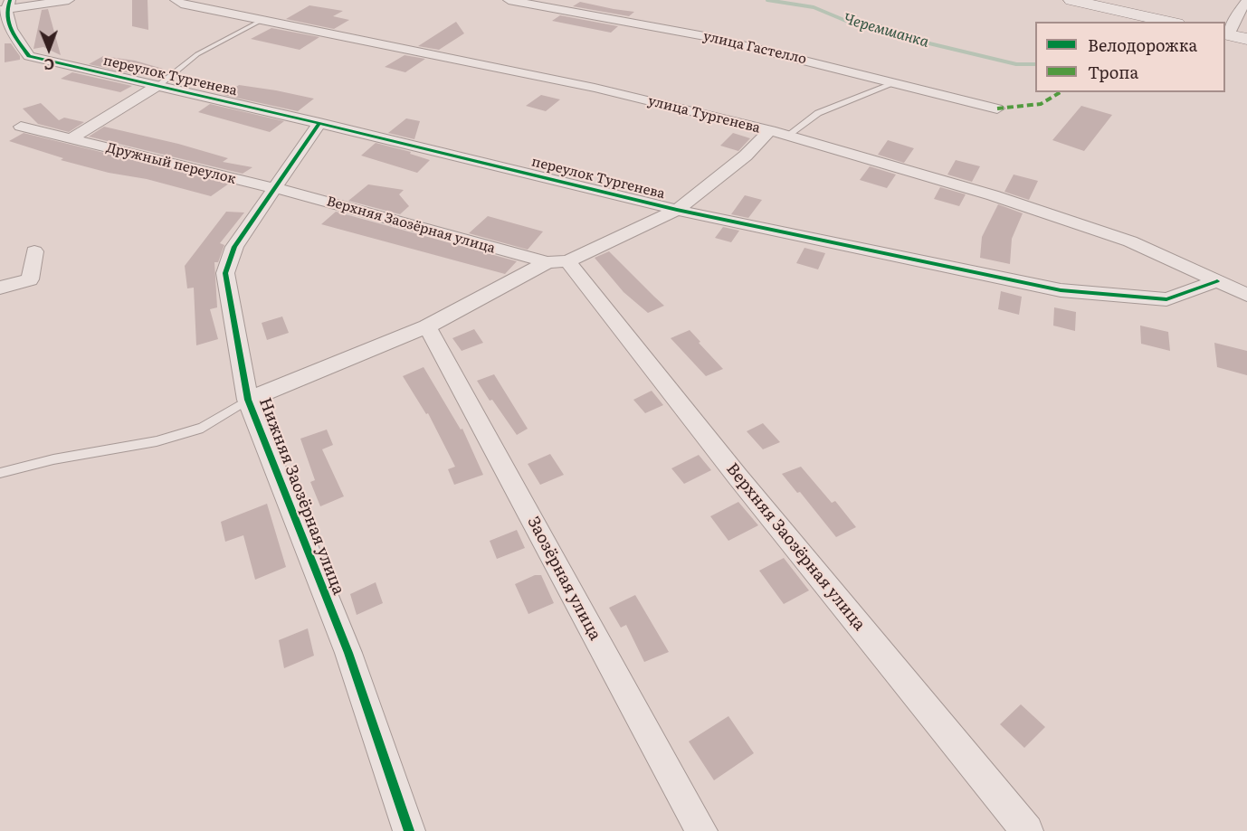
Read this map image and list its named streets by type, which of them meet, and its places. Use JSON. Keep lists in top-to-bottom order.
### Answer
{
  "streets": {
    "street": [
      "улица Гастелло",
      "переулок Тургенева",
      "улица Тургенева",
      "Дружный переулок",
      "Верхняя Заозёрная улица",
      "Нижняя Заозёрная улица",
      "Заозёрная улица"
    ]
  },
  "crossings": [
    ["переулок Тургенева", "улица Тургенева"],
    ["переулок Тургенева", "Дружный переулок"],
    ["переулок Тургенева", "Нижняя Заозёрная улица"],
    ["Дружный переулок", "Верхняя Заозёрная улица"],
    ["Дружный переулок", "Нижняя Заозёрная улица"],
    ["Верхняя Заозёрная улица", "Нижняя Заозёрная улица"]
  ],
  "water": ["Черемшанка"],
  "legend": ["Велодорожка", "Тропа"],
  "north": "bottom"
}
